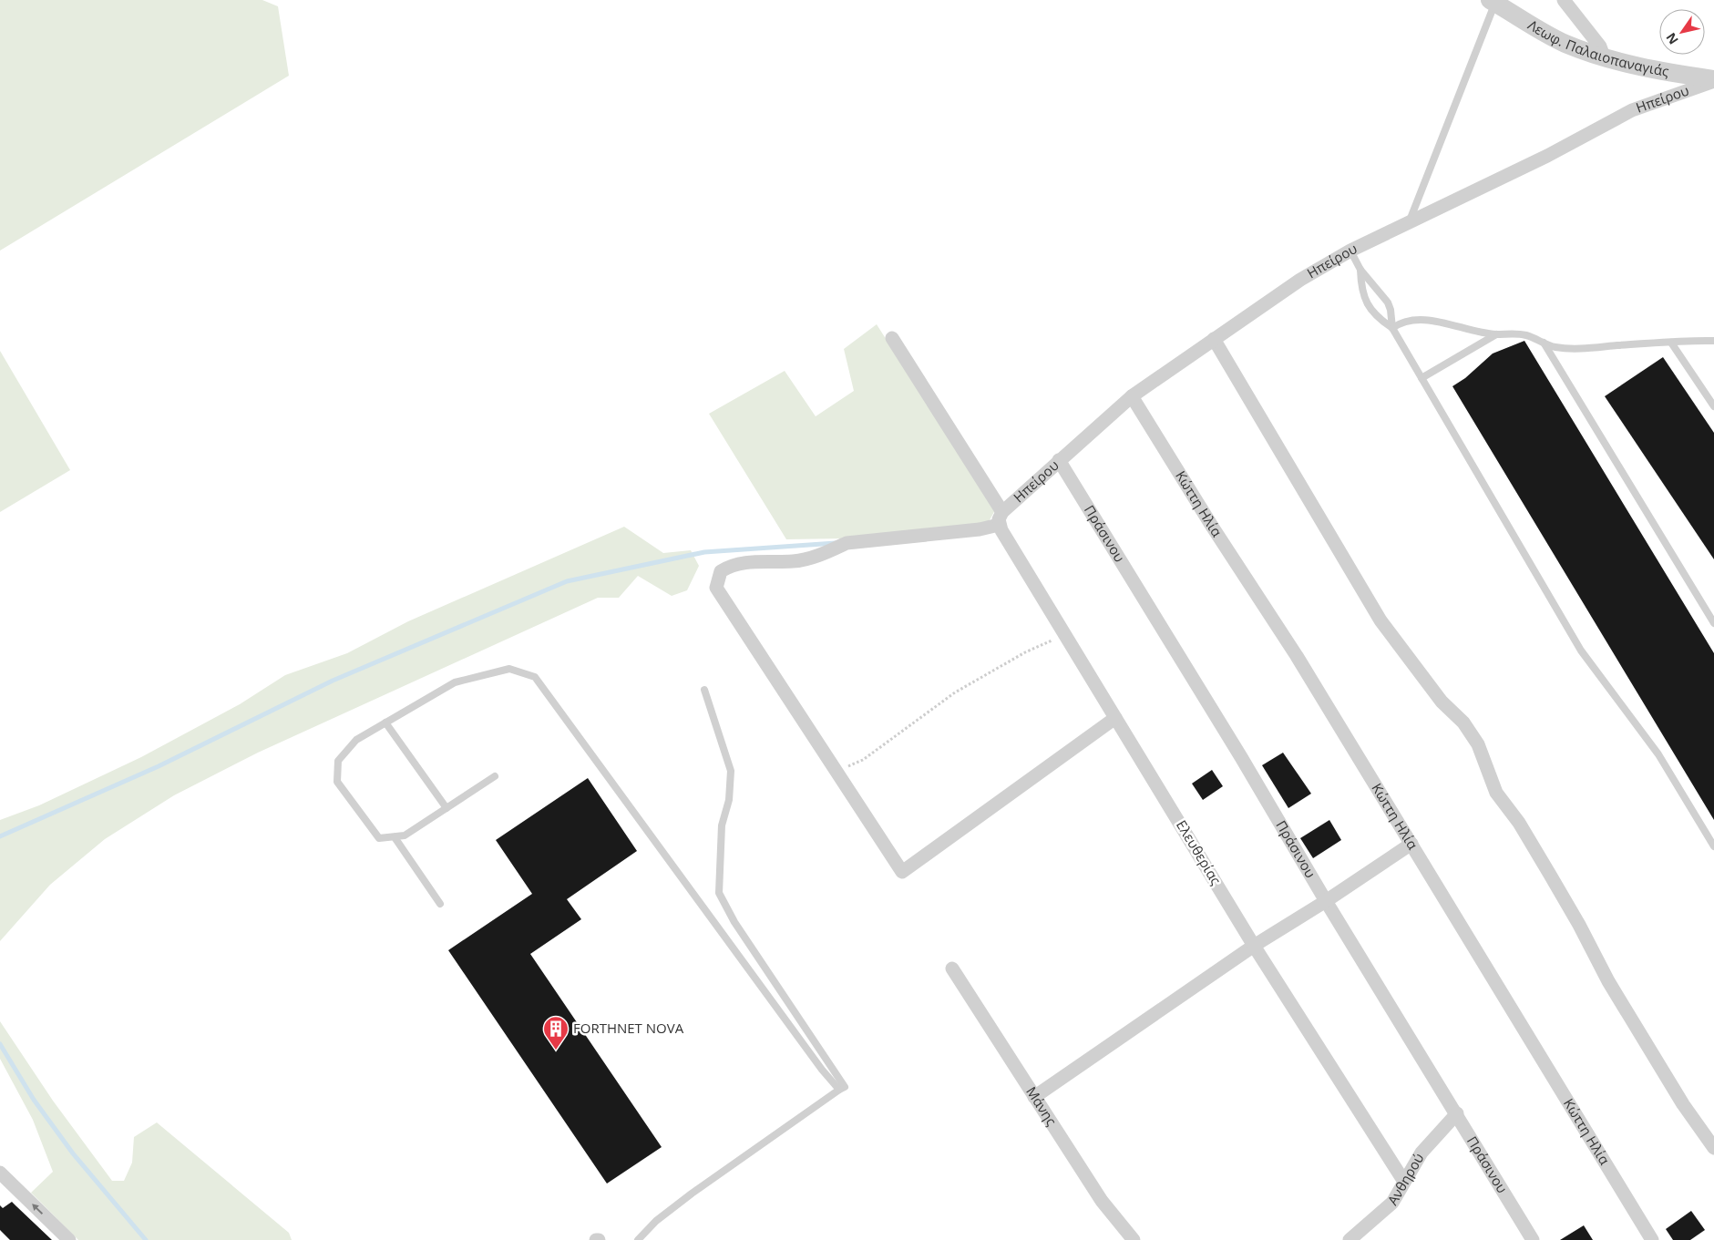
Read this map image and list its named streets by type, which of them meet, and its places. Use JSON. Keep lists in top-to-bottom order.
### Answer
{
  "streets": {
    "street": [
      "Λεωφ. Παλαιοπαναγιάς",
      "Ηπείρου",
      "Κώττη Ηλία",
      "Πράσινου",
      "Ελευθερίας",
      "Μάνης",
      "Ανθηρού"
    ]
  },
  "crossings": [
    ["Λεωφ. Παλαιοπαναγιάς", "Ηπείρου"],
    ["Ηπείρου", "Κώττη Ηλία"],
    ["Ηπείρου", "Πράσινου"],
    ["Ηπείρου", "Ελευθερίας"],
    ["Πράσινου", "Ανθηρού"],
    ["Ελευθερίας", "Ανθηρού"]
  ],
  "places": {
    "building": ["FORTHNET NOVA"]
  },
  "north": "bottom left"
}
